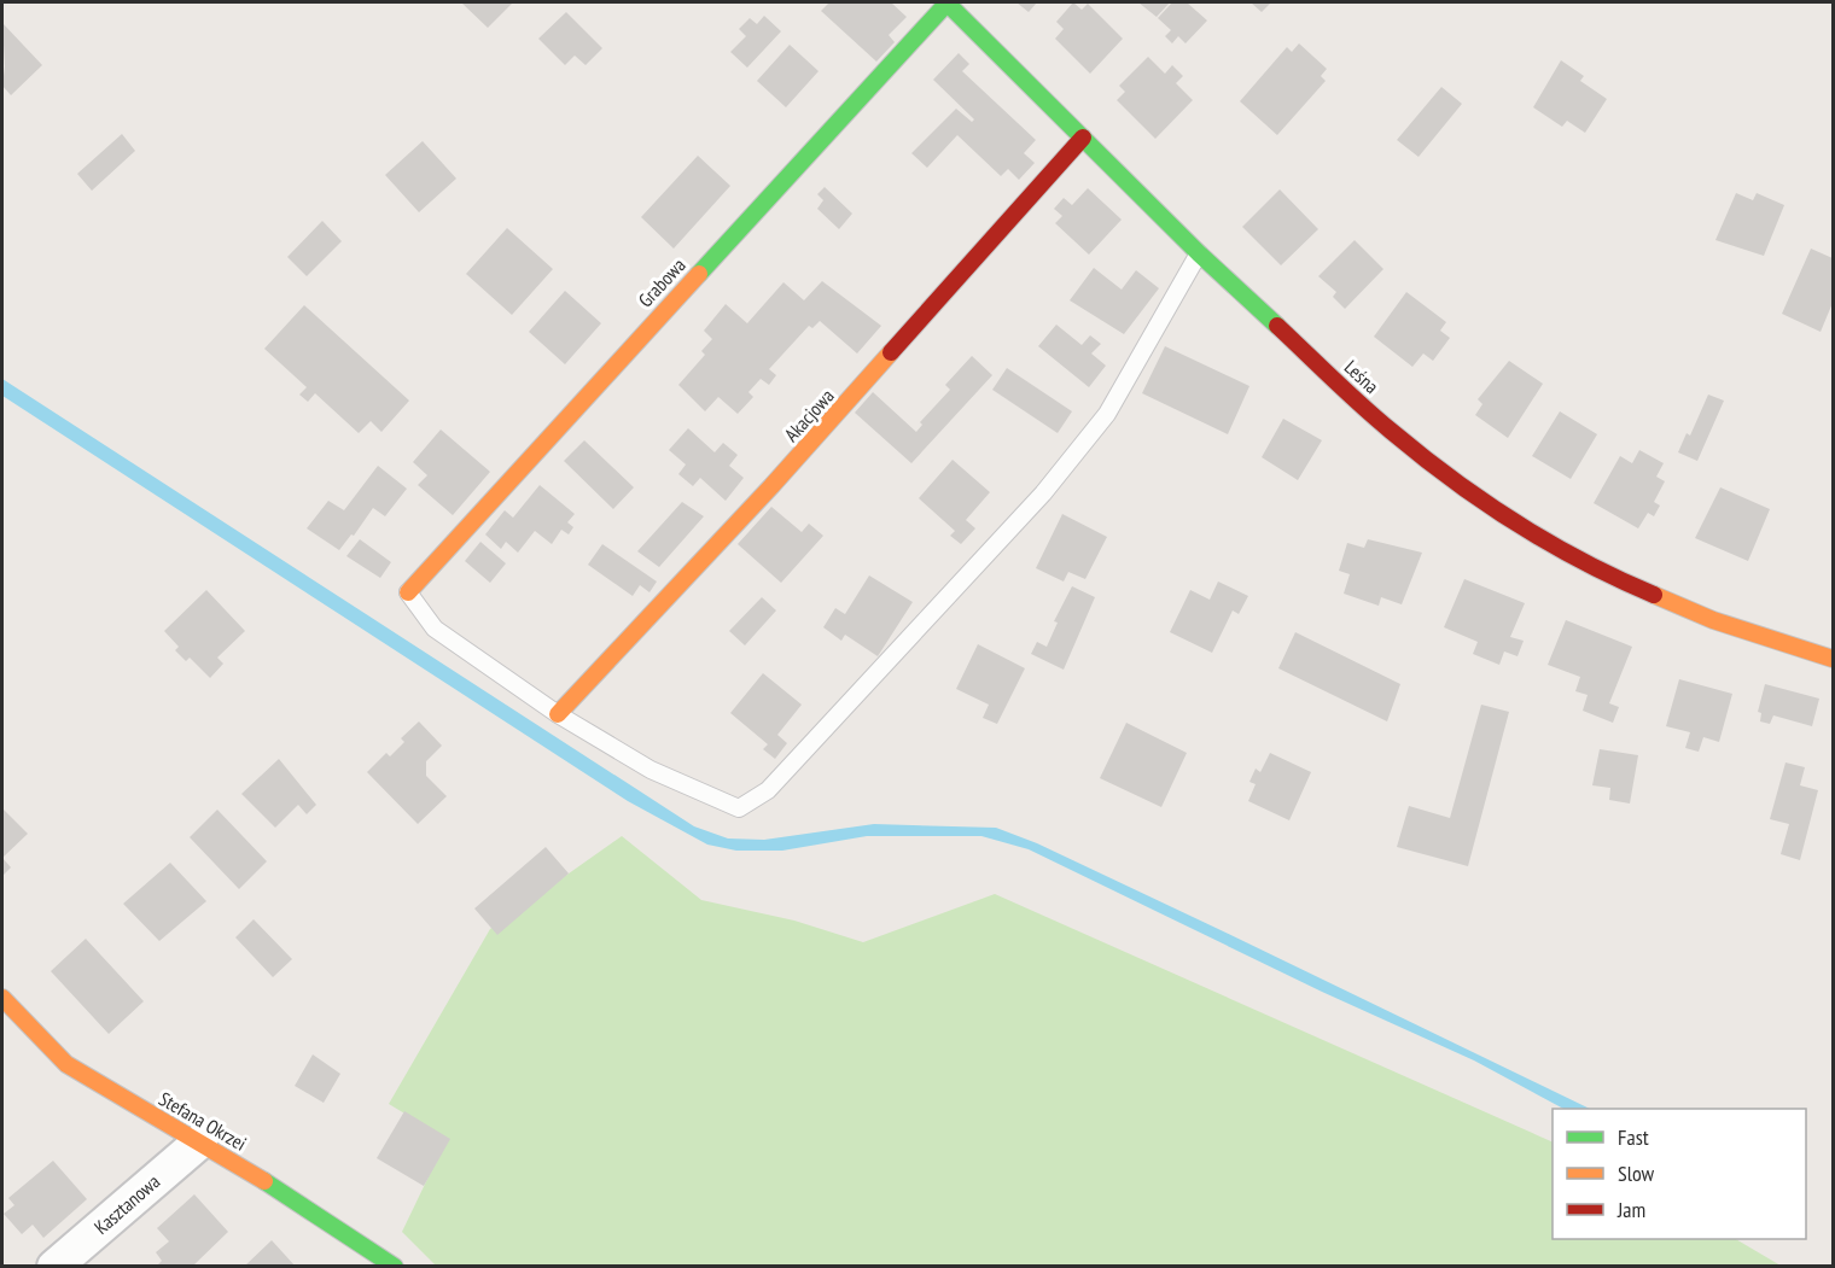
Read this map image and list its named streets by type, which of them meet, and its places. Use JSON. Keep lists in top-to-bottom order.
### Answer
{
  "streets": {
    "street": [
      "Grabowa",
      "Leśna",
      "Akacjowa",
      "Stefana Okrzei",
      "Kasztanowa"
    ]
  },
  "crossings": [
    ["Grabowa", "Leśna"],
    ["Leśna", "Akacjowa"],
    ["Stefana Okrzei", "Kasztanowa"]
  ],
  "legend": ["Fast", "Slow", "Jam"]
}
